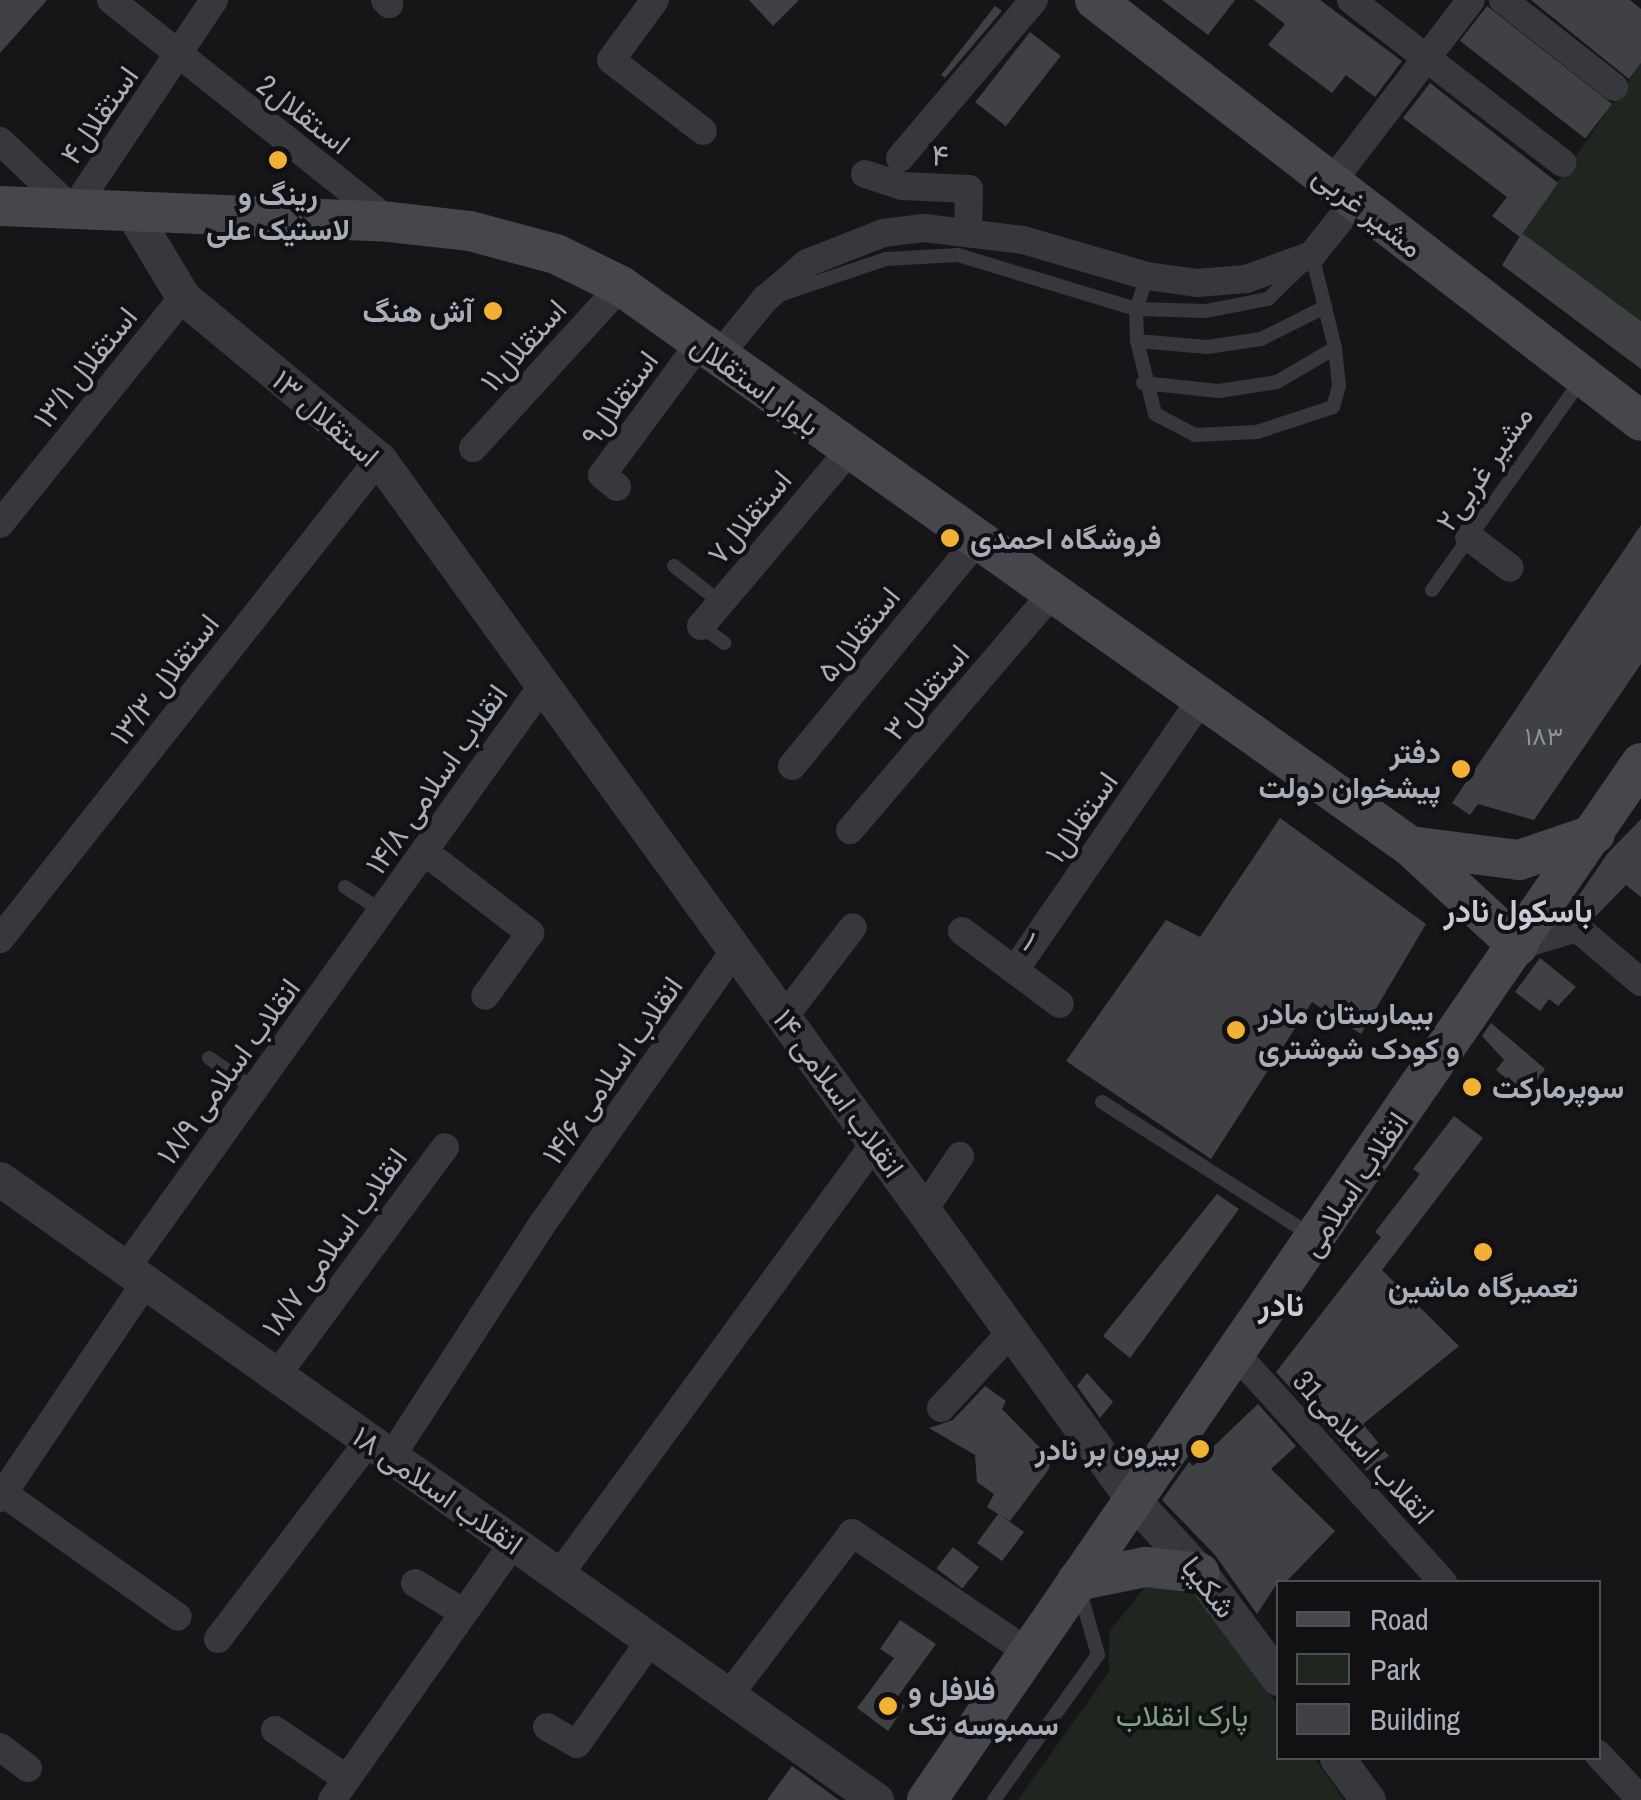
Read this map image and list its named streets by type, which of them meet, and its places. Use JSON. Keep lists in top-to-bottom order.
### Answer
{
  "streets": {
    "main road": ["مشیر غربی", "بلوار استقلال", "انقلاب اسلامی"],
    "street": [
      "2استقلال",
      "استقلال۴",
      "۴",
      "استقلال۱۱",
      "۱۳/۱ استقلال",
      "استقلال۹",
      "۱۳ استقلال",
      "استقلال۷",
      "استقلال۵",
      "۱۳/۳ استقلال",
      "استقلال۳",
      "۱۴/۸ انقلاب اسلامی",
      "استقلال۱",
      "۱",
      "۱۴/۶ انقلاب اسلامی",
      "۱۸/۹ انقلاب اسلامی",
      "۱۴ انقلاب اسلامی",
      "۱۸/۷ انقلاب اسلامی",
      "31انقلاب اسلامی",
      "۱۸ انقلاب اسلامی",
      "شکیبا"
    ],
    "lane": ["۲مشیر غربی"]
  },
  "crossings": [
    ["2استقلال", "استقلال۴"],
    ["2استقلال", "بلوار استقلال"],
    ["استقلال۴", "بلوار استقلال"],
    ["مشیر غربی", "۲مشیر غربی"],
    ["استقلال۱۱", "بلوار استقلال"],
    ["۱۳/۱ استقلال", "۱۳ استقلال"],
    ["بلوار استقلال", "استقلال۹"],
    ["بلوار استقلال", "۱۳ استقلال"],
    ["بلوار استقلال", "استقلال۷"],
    ["بلوار استقلال", "استقلال۵"],
    ["بلوار استقلال", "استقلال۳"],
    ["بلوار استقلال", "استقلال۱"],
    ["بلوار استقلال", "انقلاب اسلامی"],
    ["۱۳ استقلال", "۱۳/۳ استقلال"],
    ["۱۳ استقلال", "۱۴/۸ انقلاب اسلامی"],
    ["۱۳ استقلال", "۱۴ انقلاب اسلامی"],
    ["۱۴/۸ انقلاب اسلامی", "۱۸/۹ انقلاب اسلامی"],
    ["۱۴/۸ انقلاب اسلامی", "۱۴ انقلاب اسلامی"],
    ["استقلال۱", "۱"],
    ["۱۴/۶ انقلاب اسلامی", "۱۴ انقلاب اسلامی"],
    ["۱۴/۶ انقلاب اسلامی", "۱۸ انقلاب اسلامی"],
    ["۱۸/۹ انقلاب اسلامی", "۱۸ انقلاب اسلامی"],
    ["۱۴ انقلاب اسلامی", "انقلاب اسلامی"],
    ["۱۴ انقلاب اسلامی", "شکیبا"],
    ["انقلاب اسلامی", "31انقلاب اسلامی"],
    ["انقلاب اسلامی", "شکیبا"],
    ["۱۸/۷ انقلاب اسلامی", "۱۸ انقلاب اسلامی"]
  ],
  "districts": ["باسکول نادر", "نادر"],
  "parks": ["پارک انقلاب"],
  "places": [
    "رینگ و لاستیک علی",
    "آش هنگ",
    "فروشگاه احمدی",
    "دفتر پیشخوان دولت",
    "بیمارستان مادر و کودک شوشتری",
    "سوپرمارکت",
    "تعمیرگاه ماشین",
    "بیرون بر نادر",
    "فلافل و سمبوسه تک"
  ],
  "house_numbers": ["۱۸۳"],
  "legend": ["Road", "Park", "Building"]
}
